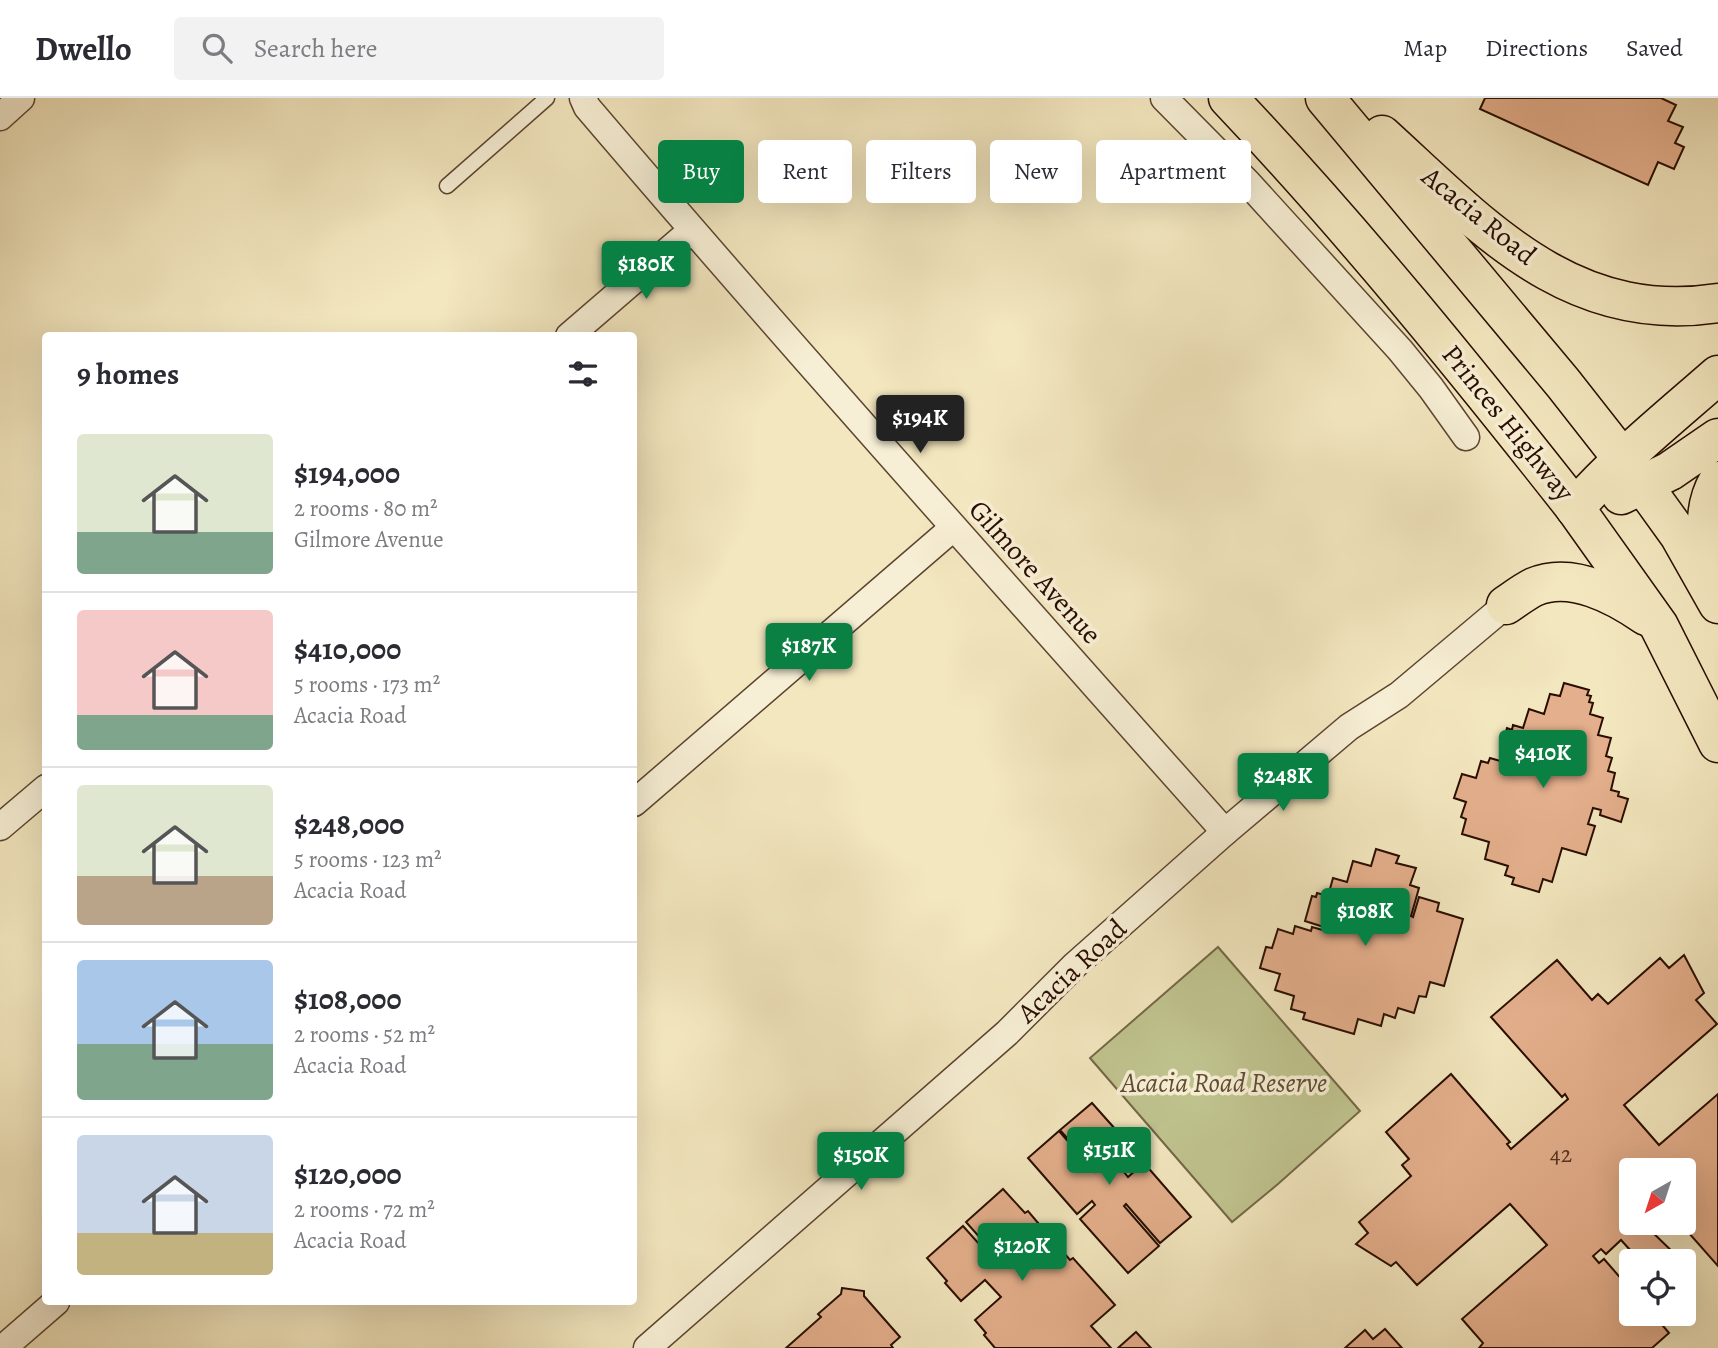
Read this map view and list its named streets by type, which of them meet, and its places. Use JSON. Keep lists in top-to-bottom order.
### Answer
{
  "streets": {
    "main road": ["Acacia Road", "Princes Highway"],
    "street": ["Gilmore Avenue"]
  },
  "crossings": [
    ["Acacia Road", "Gilmore Avenue"]
  ],
  "parks": ["Acacia Road Reserve"],
  "house_numbers": ["42"],
  "north": "bottom left",
  "page": {
    "header": "Dwello",
    "search": "Search here",
    "nav": ["Map", "Directions", "Saved"],
    "chip": [
      "Buy",
      "Rent",
      "Filters",
      "New",
      "Apartment"
    ],
    "price": [
      "$180K",
      "$194K",
      "$187K",
      "$410K",
      "$248K",
      "$108K",
      "$151K",
      "$150K",
      "$120K"
    ],
    "heading": "9 homes",
    "list": [
      {
        "name": "$194,000",
        "note": "2 rooms · 80 m² · Gilmore Avenue"
      },
      {
        "name": "$410,000",
        "note": "5 rooms · 173 m² · Acacia Road"
      },
      {
        "name": "$248,000",
        "note": "5 rooms · 123 m² · Acacia Road"
      },
      {
        "name": "$108,000",
        "note": "2 rooms · 52 m² · Acacia Road"
      },
      {
        "name": "$120,000",
        "note": "2 rooms · 72 m² · Acacia Road"
      }
    ]
  }
}
